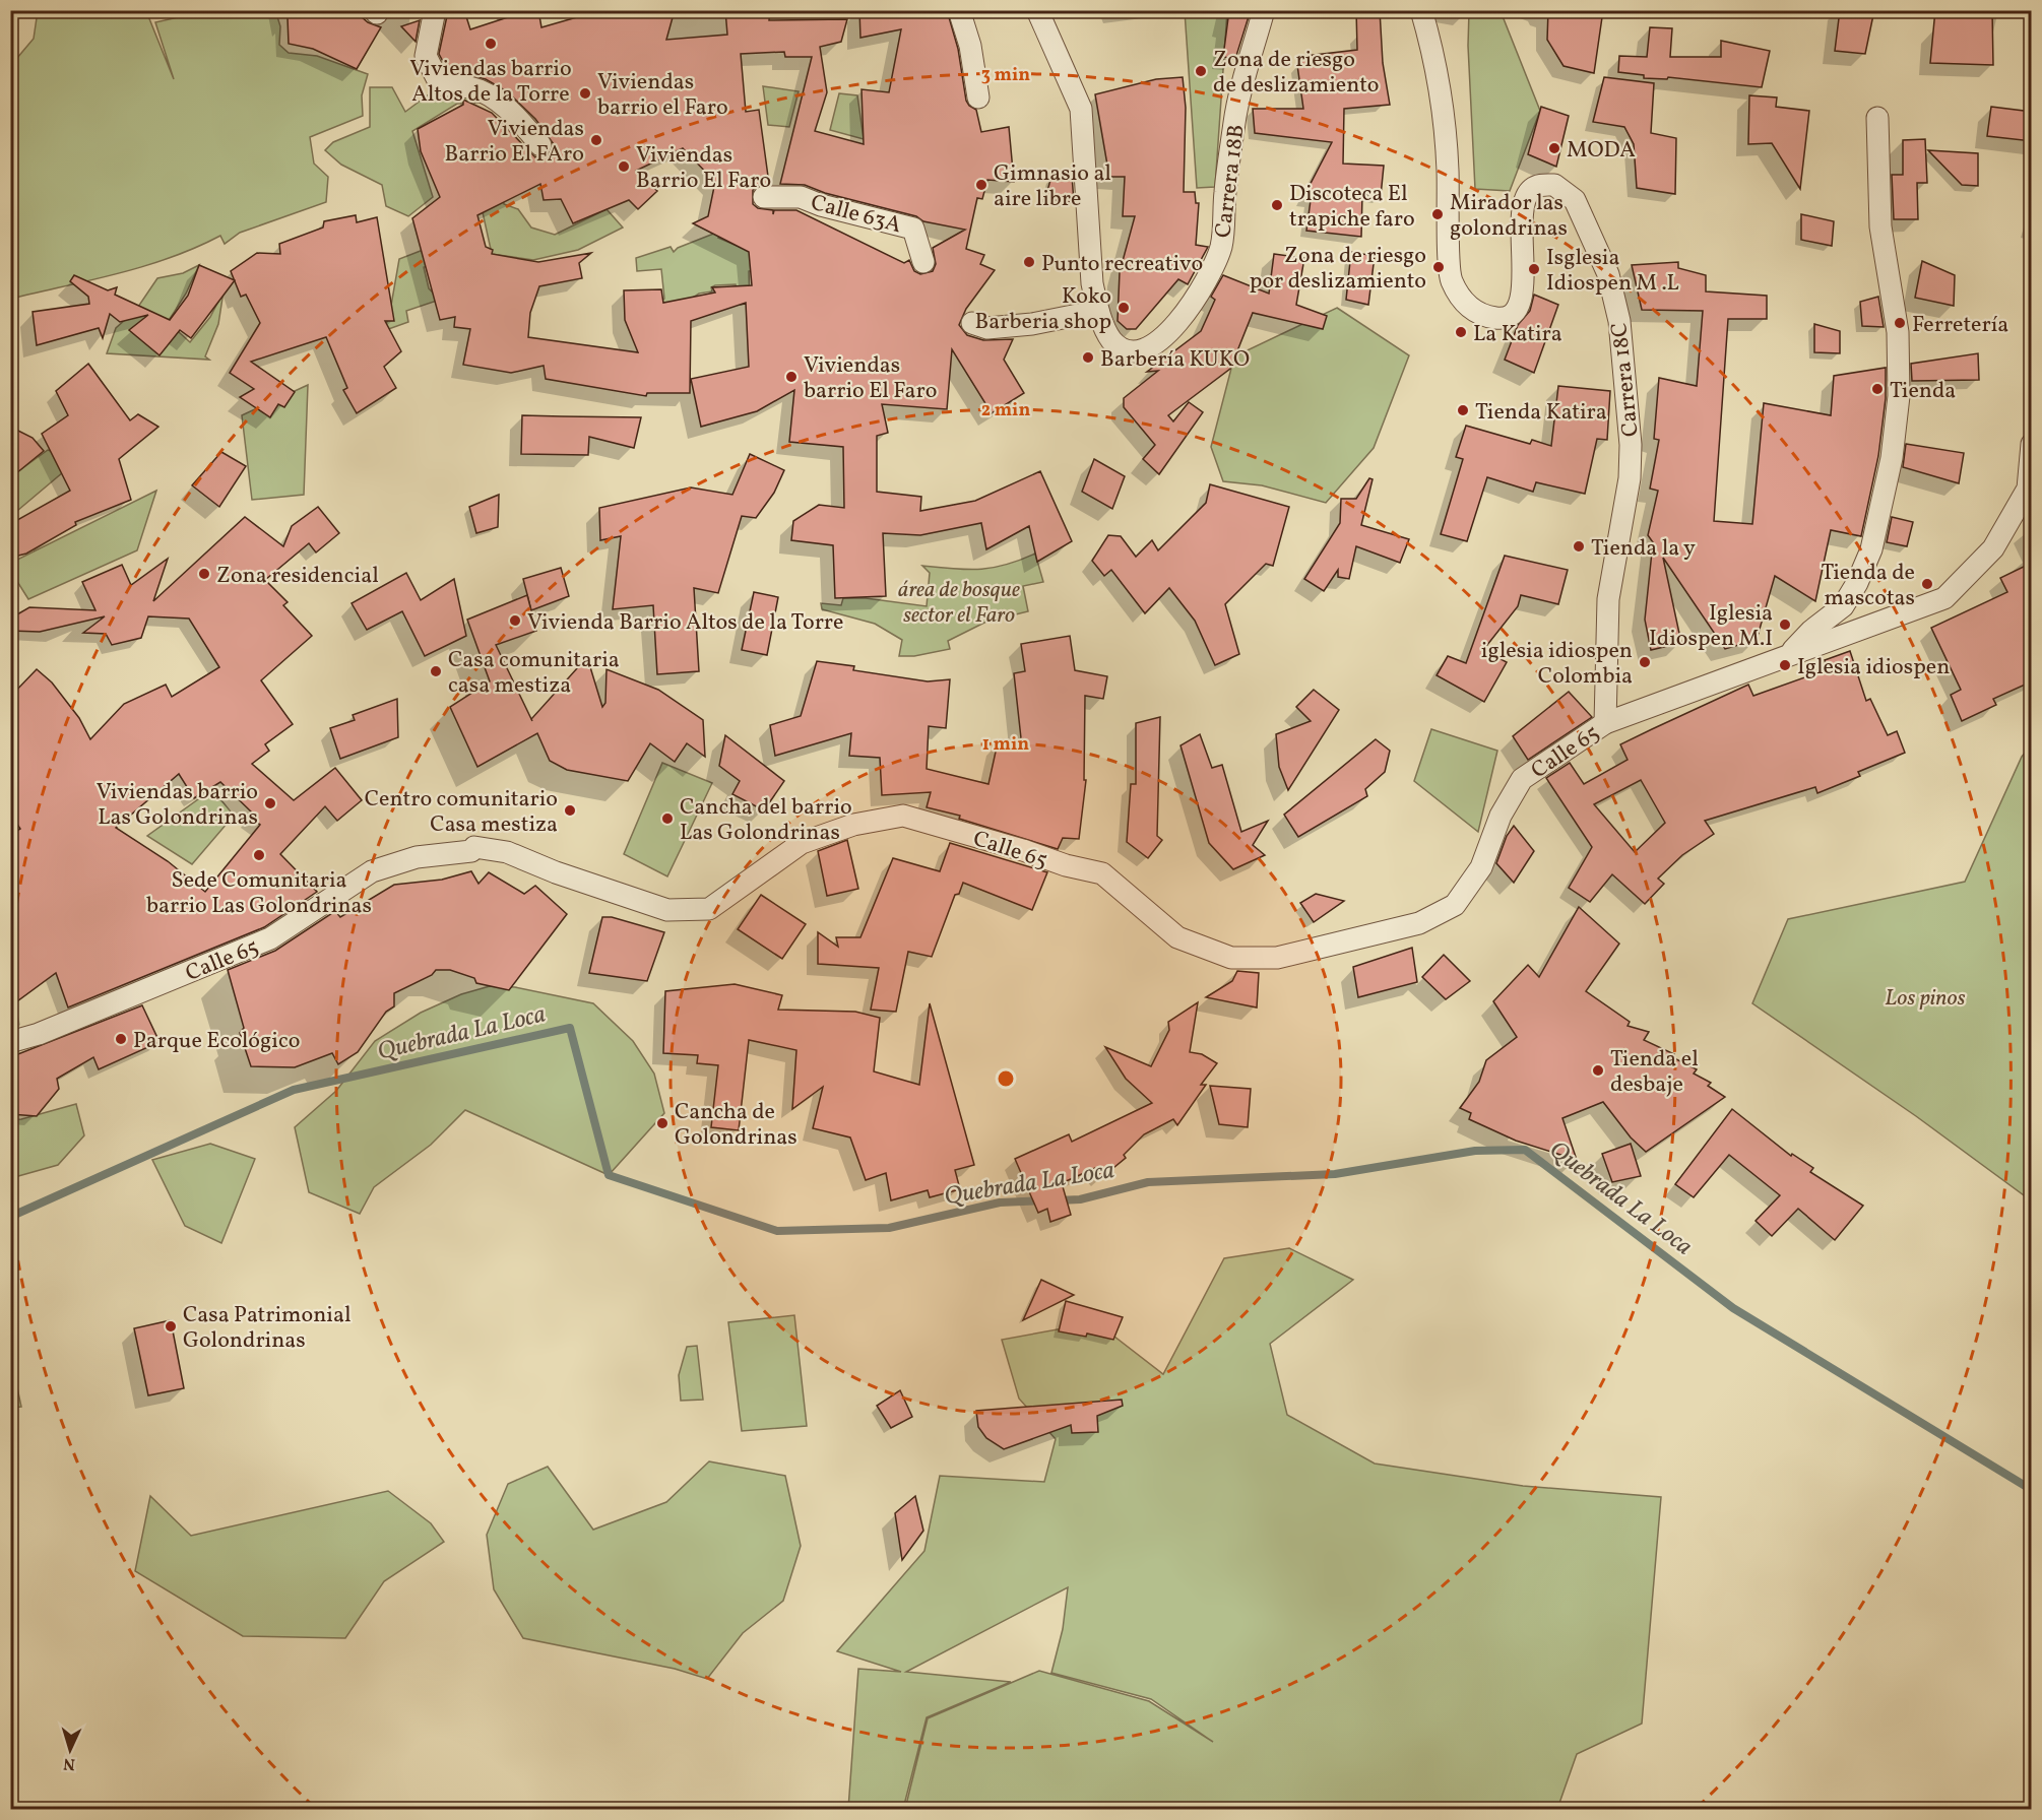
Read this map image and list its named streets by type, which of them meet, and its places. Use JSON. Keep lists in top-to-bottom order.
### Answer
{
  "streets": {
    "street": [
      "Carrera 18B",
      "Calle 63A",
      "Carrera 18C",
      "Calle 65"
    ]
  },
  "crossings": [
    ["Carrera 18C", "Calle 65"]
  ],
  "water": ["Quebrada La Loca"],
  "parks": ["área de bosque sector el Faro", "Los pinos"],
  "places": [
    "Viviendas barrio Altos de la Torre",
    "Zona de riesgo de deslizamiento",
    "Viviendas barrio el Faro",
    "Viviendas Barrio El FAro",
    "MODA",
    "Viviendas Barrio El Faro",
    "Gimnasio al aire libre",
    "Discoteca El trapiche faro",
    "Mirador las golondrinas",
    "Punto recreativo",
    "Zona de riesgo por deslizamiento",
    "Isglesia Idiospen M .L",
    "Koko Barberia shop",
    "Ferretería",
    "La Katira",
    "Barbería KUKO",
    "Viviendas barrio El Faro",
    "Tienda",
    "Tienda Katira",
    "Tienda la y",
    "Zona residencial",
    "Tienda de mascotas",
    "Vivienda Barrio Altos de la Torre",
    "Iglesia Idiospen M.I",
    "iglesia idiospen Colombia",
    "Iglesia idiospen",
    "Casa comunitaria casa mestiza",
    "Viviendas barrio Las Golondrinas",
    "Centro comunitario Casa mestiza",
    "Cancha del barrio Las Golondrinas",
    "Sede Comunitaria barrio Las Golondrinas",
    "Parque Ecológico",
    "Tienda el desbaje",
    "Cancha de Golondrinas",
    "Casa Patrimonial Golondrinas"
  ],
  "north": "bottom",
  "rings": ["3 min", "2 min", "1 min"]
}
